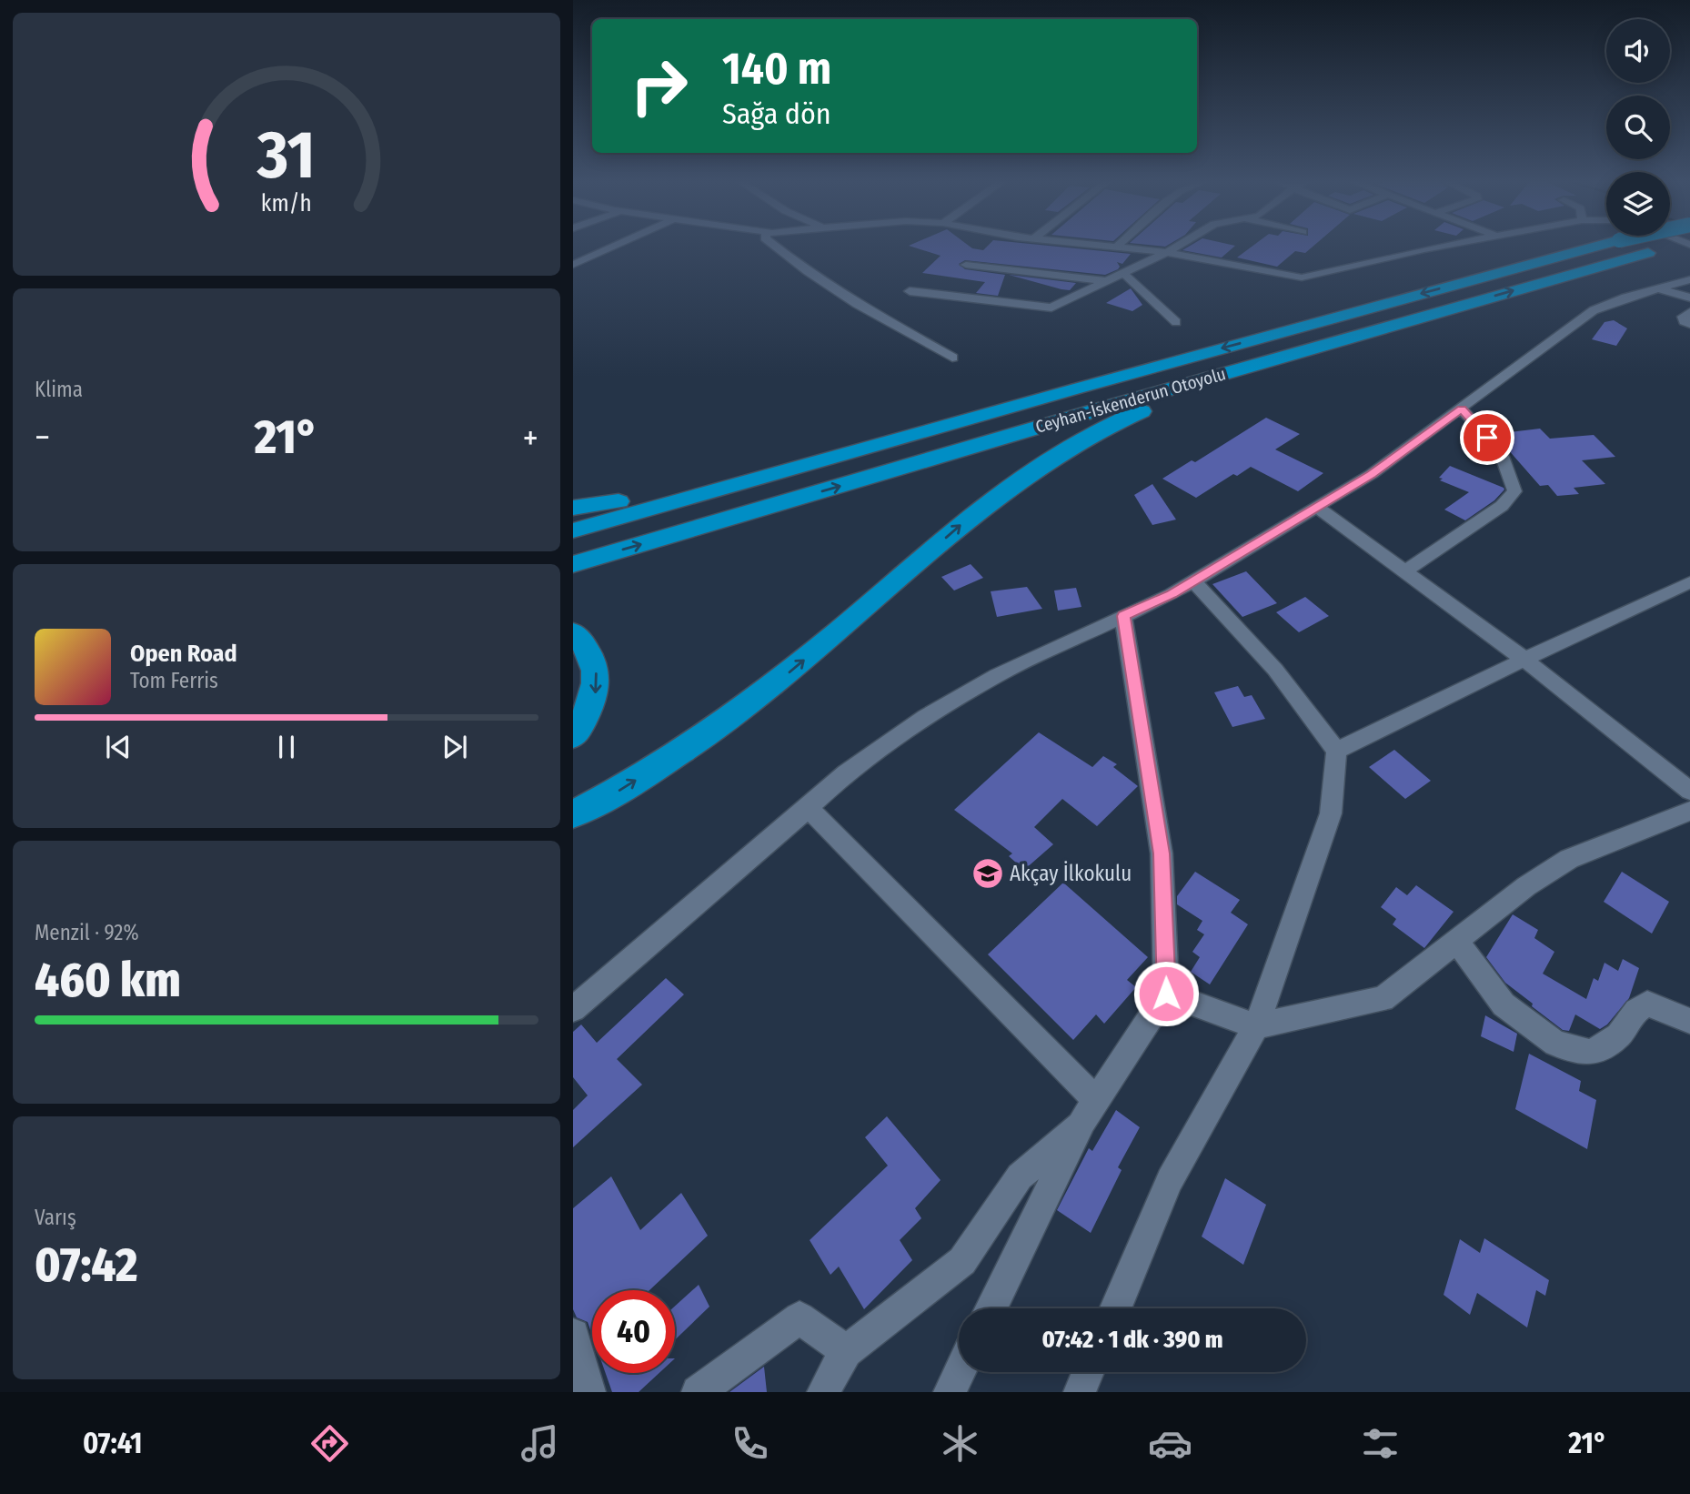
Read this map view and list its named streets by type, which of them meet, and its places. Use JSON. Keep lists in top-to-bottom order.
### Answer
{
  "streets": {
    "highway": ["Ceyhan-İskenderun Otoyolu"]
  },
  "places": {
    "school or university": ["Akçay İlkokulu"]
  },
  "page": {
    "turn": ["140 m", "Sağa dön"],
    "tile": [
      "Klima",
      ["Menzil · 92%", "460 km"],
      ["Varış", "07:42"]
    ],
    "heat": ["−", "21°", "+"],
    "song": ["Open Road", "Tom Ferris"],
    "limit": "40",
    "trip": "07:42 · 1 dk · 390 m",
    "tabs": ["07:41", "21°"],
    "gauge": ["31", "km/h"]
  }
}
